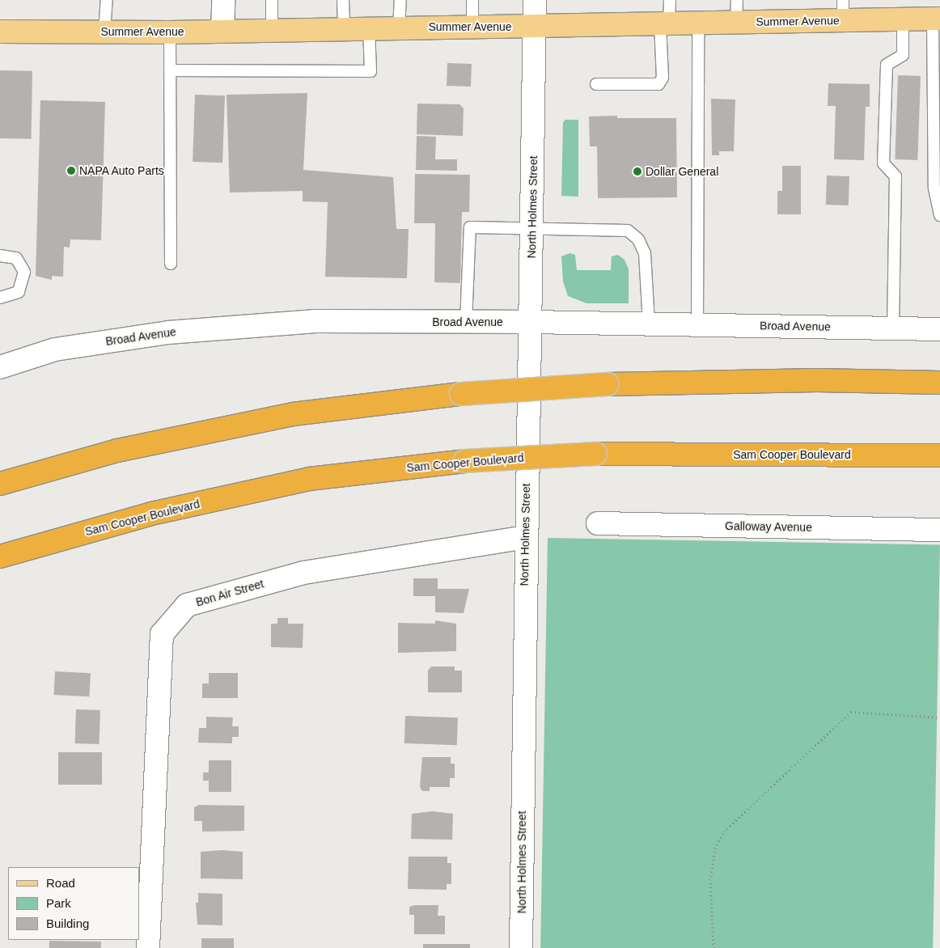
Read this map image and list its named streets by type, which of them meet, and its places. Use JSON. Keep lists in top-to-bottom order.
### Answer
{
  "streets": {
    "highway": ["Sam Cooper Boulevard"],
    "main road": ["Summer Avenue"],
    "street": [
      "North Holmes Street",
      "Broad Avenue",
      "Galloway Avenue",
      "Bon Air Street"
    ]
  },
  "crossings": [
    ["Summer Avenue", "North Holmes Street"],
    ["North Holmes Street", "Broad Avenue"],
    ["North Holmes Street", "Bon Air Street"]
  ],
  "places": ["NAPA Auto Parts", "Dollar General"],
  "legend": ["Road", "Park", "Building"]
}
